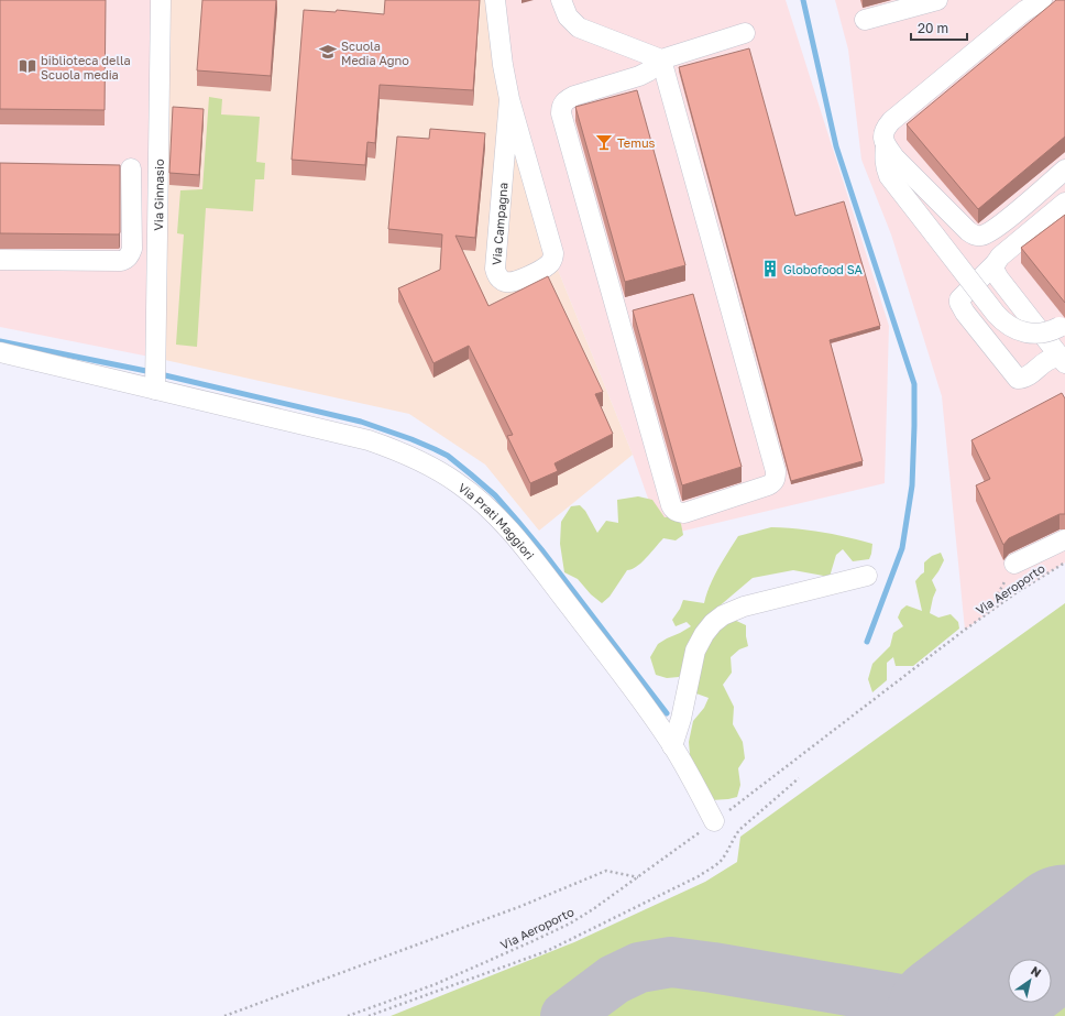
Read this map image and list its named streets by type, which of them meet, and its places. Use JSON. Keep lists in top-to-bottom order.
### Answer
{
  "streets": {
    "street": ["Via Ginnasio", "Via Campagna", "Via Prati Maggiori"],
    "path": ["Via Aeroporto"]
  },
  "crossings": [
    ["Via Ginnasio", "Via Prati Maggiori"],
    ["Via Prati Maggiori", "Via Aeroporto"]
  ],
  "places": {
    "school or university": ["Scuola Media Agno"],
    "library": ["biblioteca della Scuola media"],
    "bar": ["Temus"],
    "building": ["Globofood SA"]
  },
  "scale_bar": "20 m",
  "north": "top right"
}
